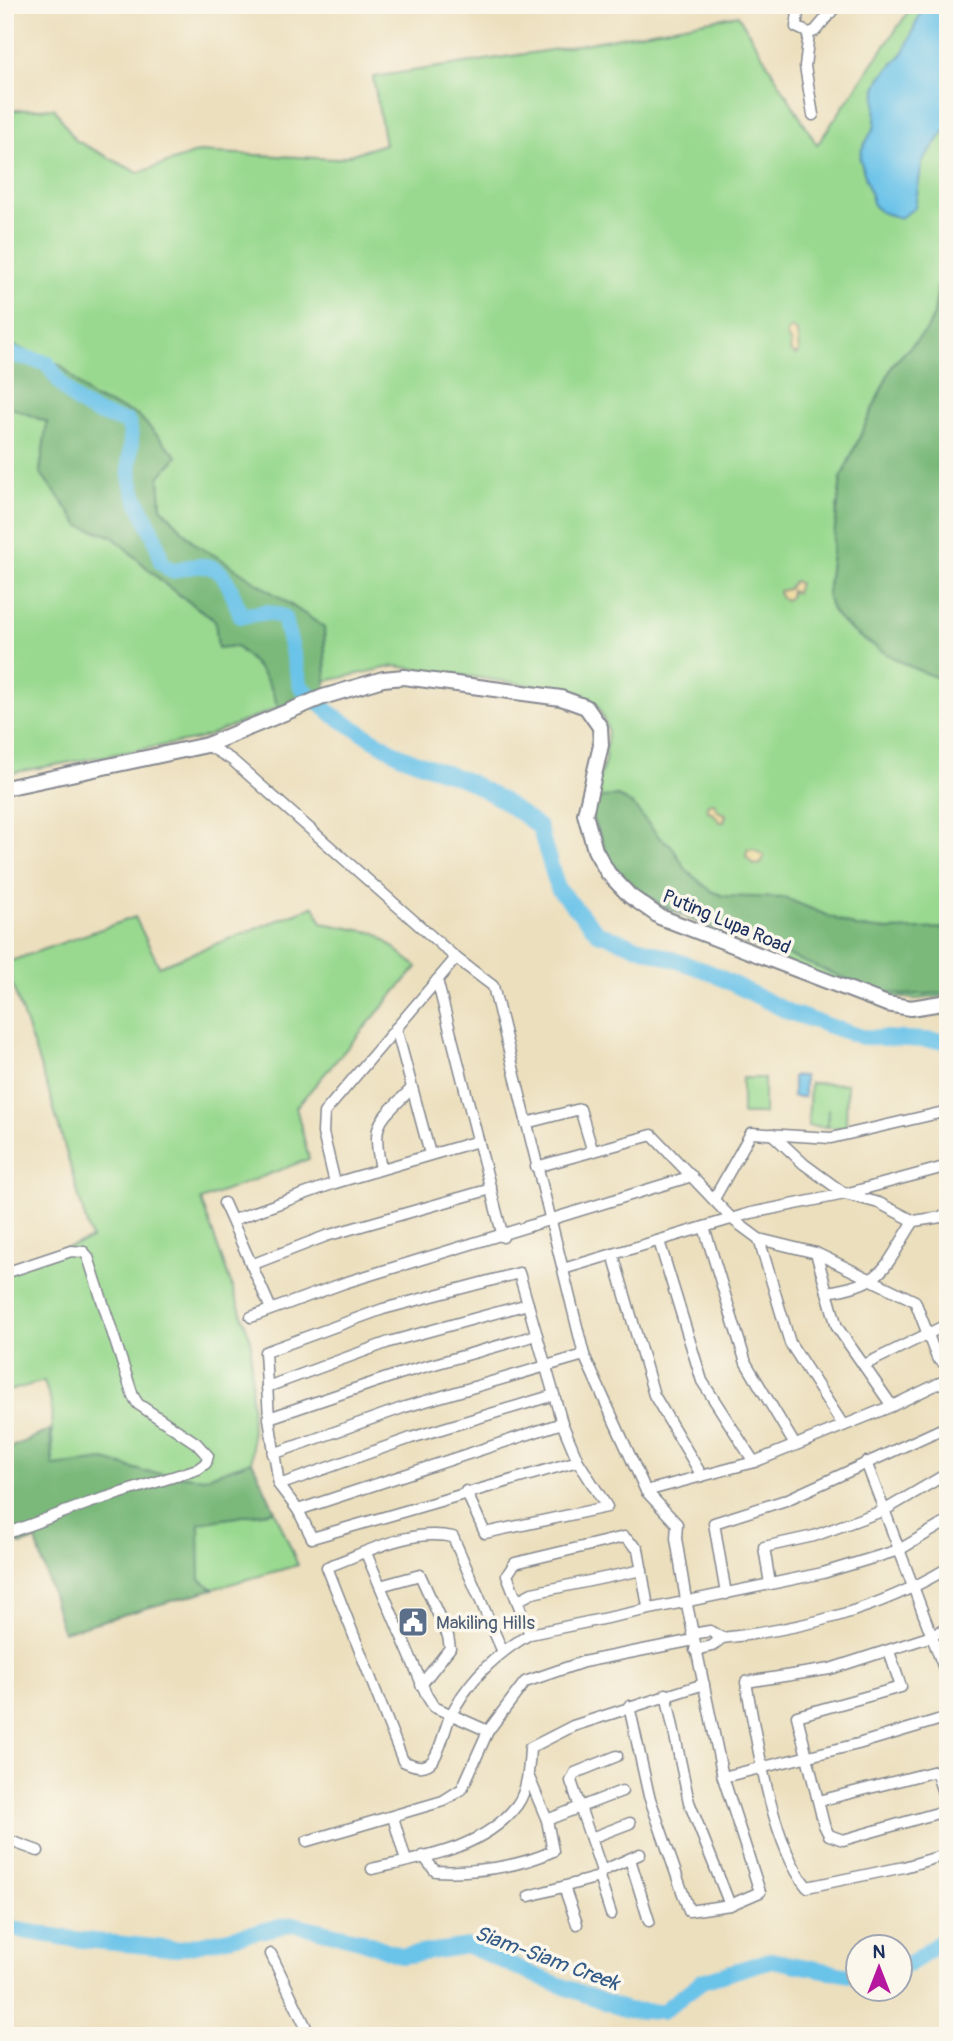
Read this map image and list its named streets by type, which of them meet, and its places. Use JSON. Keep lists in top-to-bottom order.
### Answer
{
  "streets": {
    "street": ["Puting Lupa Road"]
  },
  "water": ["Siam-Siam Creek"],
  "places": {
    "public building": ["Makiling Hills"]
  },
  "north": "top"
}
